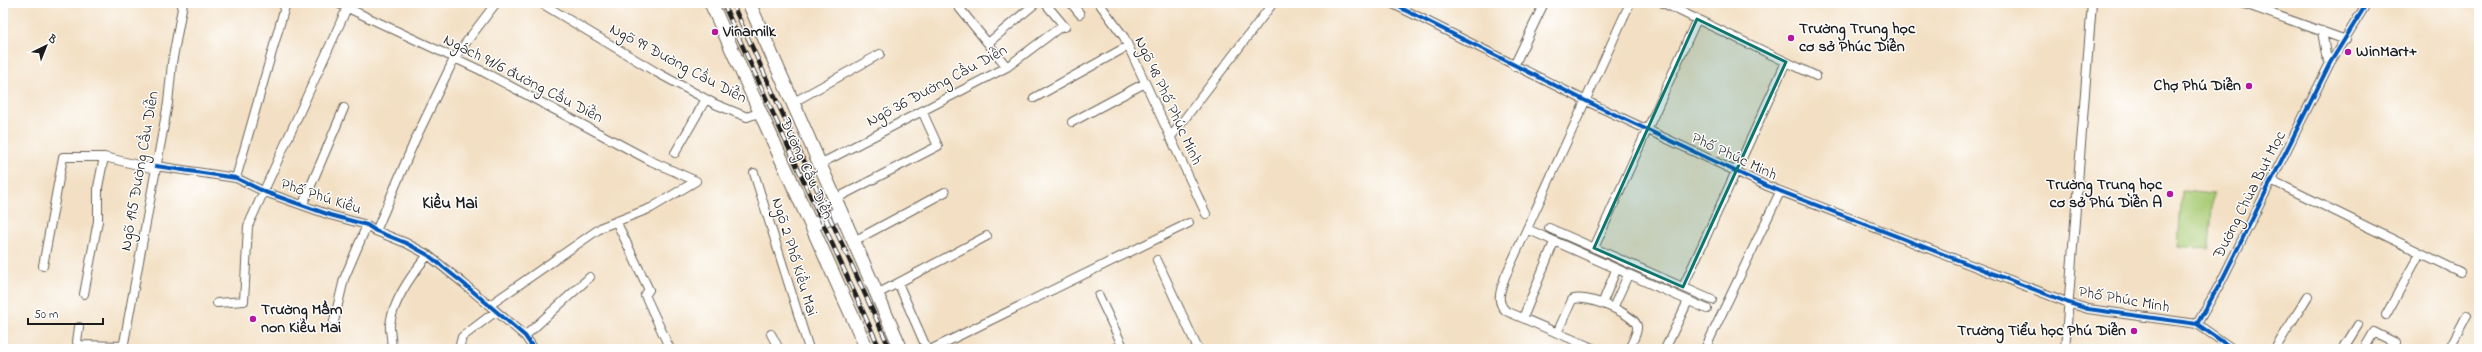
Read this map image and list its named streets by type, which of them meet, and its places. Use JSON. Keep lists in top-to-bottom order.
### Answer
{
  "streets": {
    "highway": ["Đường Cầu Diễn"],
    "street": [
      "Ngõ 99 Đường Cầu Diễn",
      "Ngách 91/6 đường Cầu Diễn",
      "Ngõ 36 Đường Cầu Diễn",
      "Ngõ 48 Phố Phúc Minh",
      "Phố Phúc Minh",
      "Ngõ 195 Đường Cầu Diễn",
      "Đường Chùa Bụt Mọc",
      "Phố Phú Kiều",
      "Ngõ 2 Phố Kiều Mai"
    ]
  },
  "crossings": [
    ["Ngõ 99 Đường Cầu Diễn", "Đường Cầu Diễn"],
    ["Ngõ 36 Đường Cầu Diễn", "Đường Cầu Diễn"],
    ["Phố Phúc Minh", "Đường Chùa Bụt Mọc"],
    ["Ngõ 195 Đường Cầu Diễn", "Phố Phú Kiều"]
  ],
  "districts": ["Kiều Mai"],
  "places": [
    "Vinamilk",
    "Trường Trung học cơ sở Phúc Diễn",
    "WinMart+",
    "Chợ Phú Diễn",
    "Trường Trung học cơ sở Phú Diễn A",
    "Trường Mầm non Kiều Mai",
    "Trường Tiểu học Phú Diễn"
  ],
  "scale_bar": "50 m",
  "north": "top right"
}
